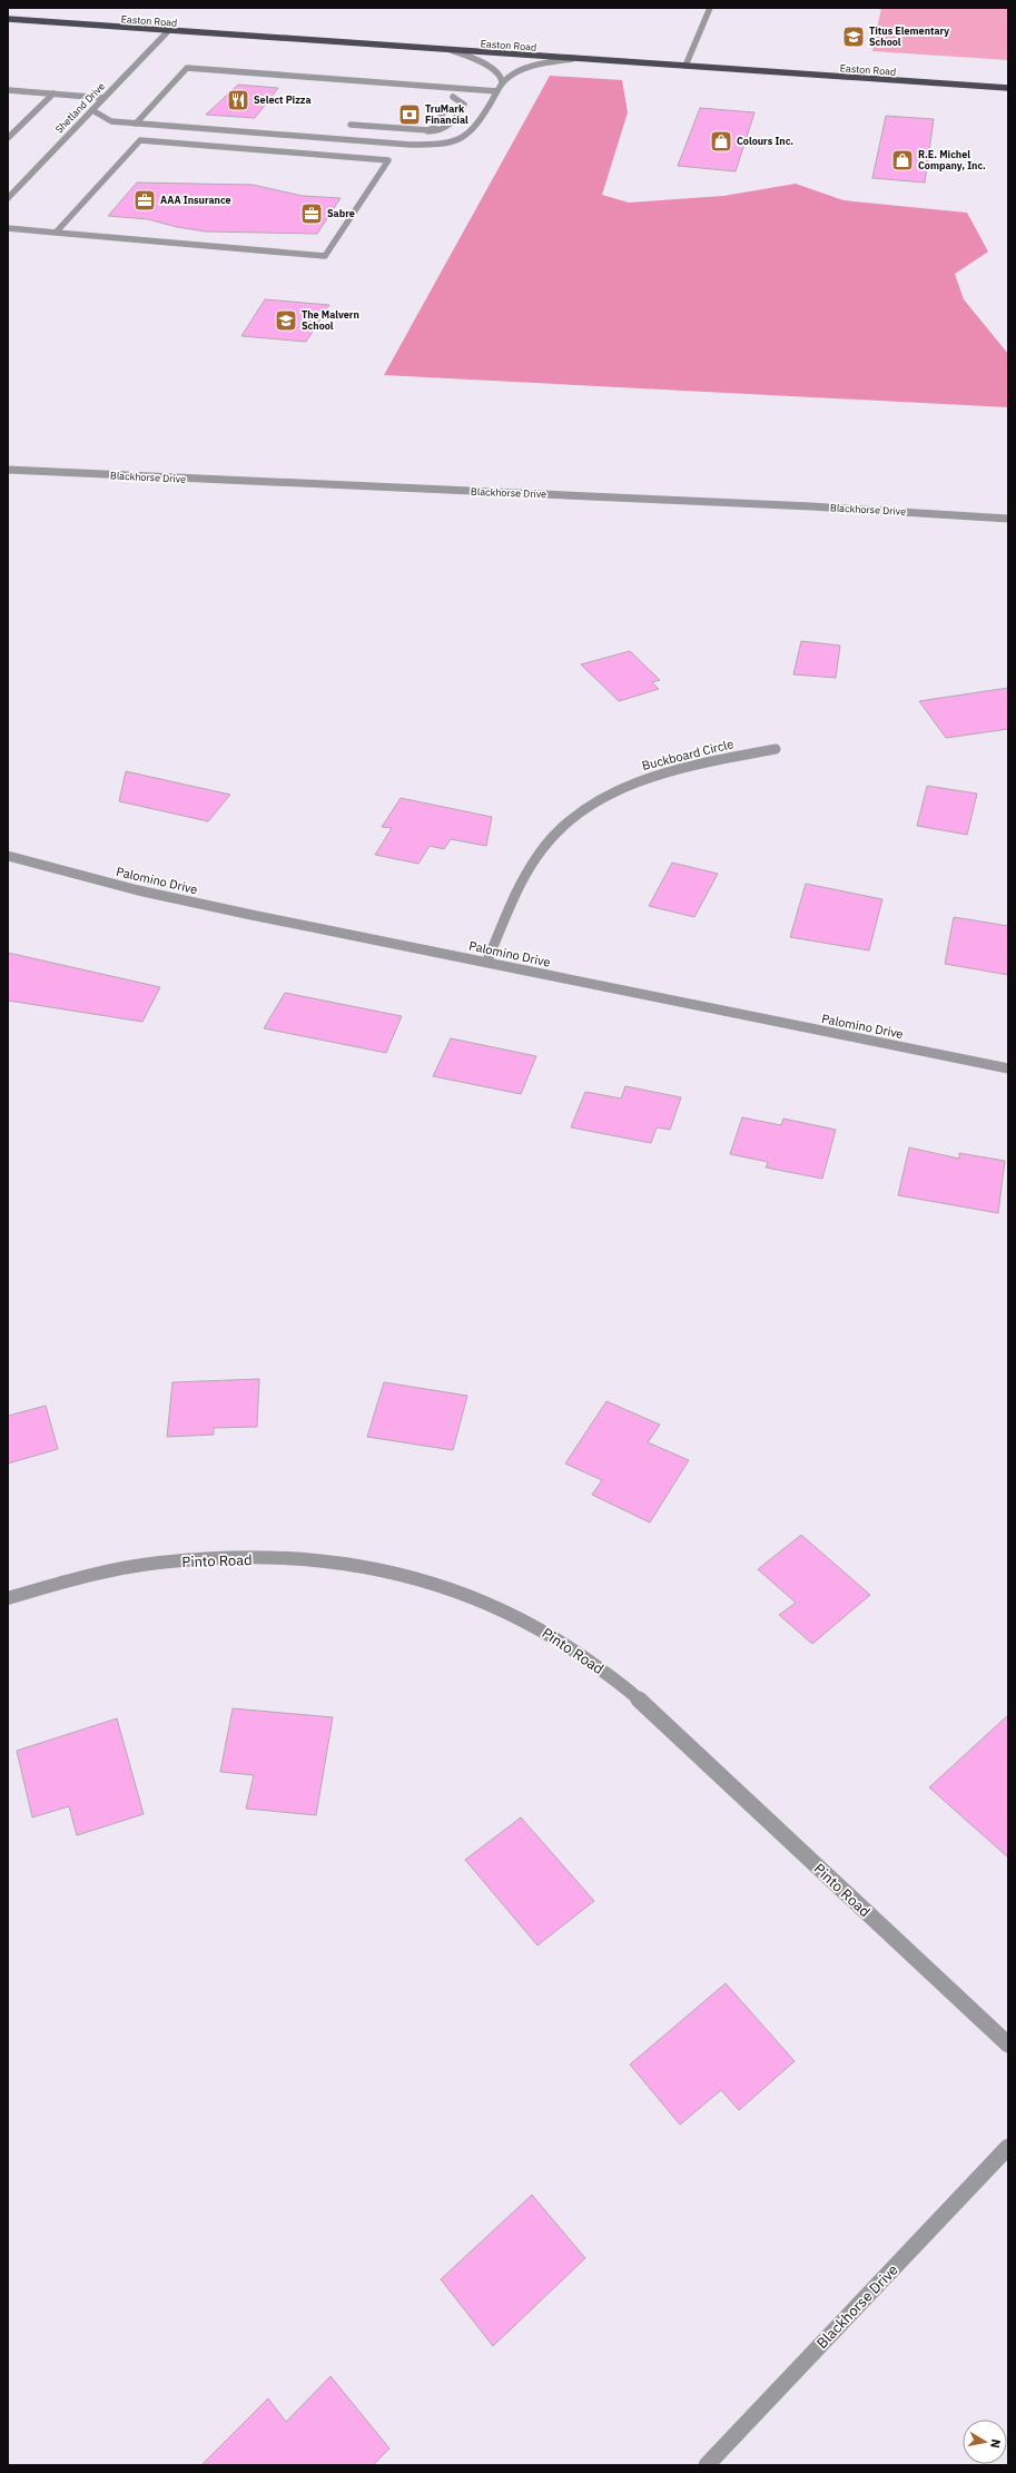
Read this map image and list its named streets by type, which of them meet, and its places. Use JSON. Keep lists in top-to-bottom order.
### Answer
{
  "streets": {
    "highway": ["Easton Road"],
    "street": [
      "Shetland Drive",
      "Blackhorse Drive",
      "Buckboard Circle",
      "Palomino Drive",
      "Pinto Road"
    ]
  },
  "crossings": [
    ["Easton Road", "Shetland Drive"],
    ["Buckboard Circle", "Palomino Drive"]
  ],
  "places": {
    "school or university": ["Titus Elementary School", "The Malvern School"],
    "restaurant": ["Select Pizza"],
    "bank": ["TruMark Financial"],
    "shop": ["Colours Inc.", "R.E. Michel Company, Inc."],
    "office": ["AAA Insurance", "Sabre"]
  },
  "north": "right"
}
